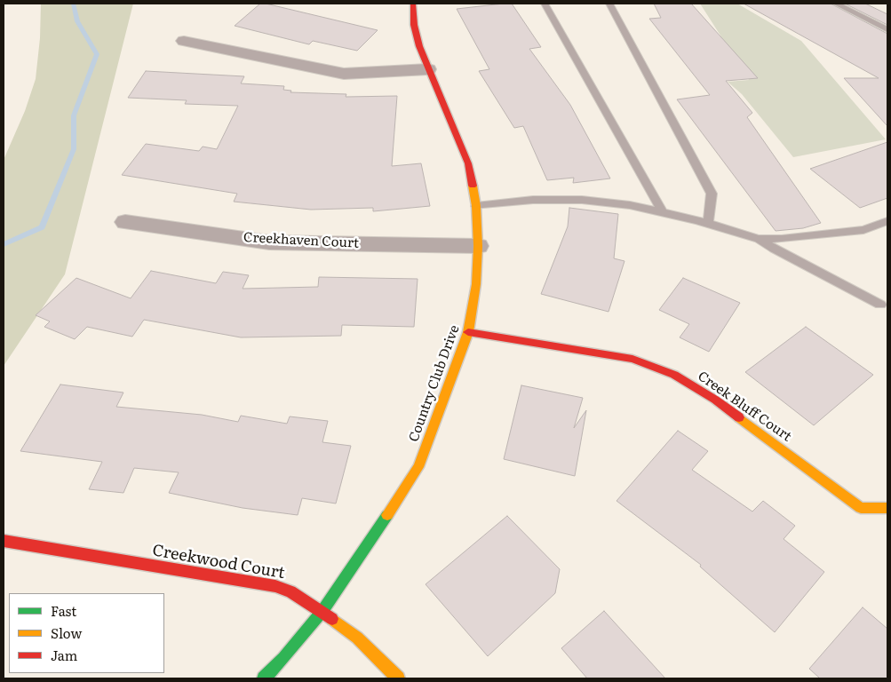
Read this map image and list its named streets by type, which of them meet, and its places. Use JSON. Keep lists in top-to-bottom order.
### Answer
{
  "streets": {
    "street": [
      "Creekhaven Court",
      "Country Club Drive",
      "Creek Bluff Court",
      "Creekwood Court"
    ]
  },
  "crossings": [
    ["Creekhaven Court", "Country Club Drive"],
    ["Country Club Drive", "Creek Bluff Court"],
    ["Country Club Drive", "Creekwood Court"]
  ],
  "legend": ["Fast", "Slow", "Jam"]
}
